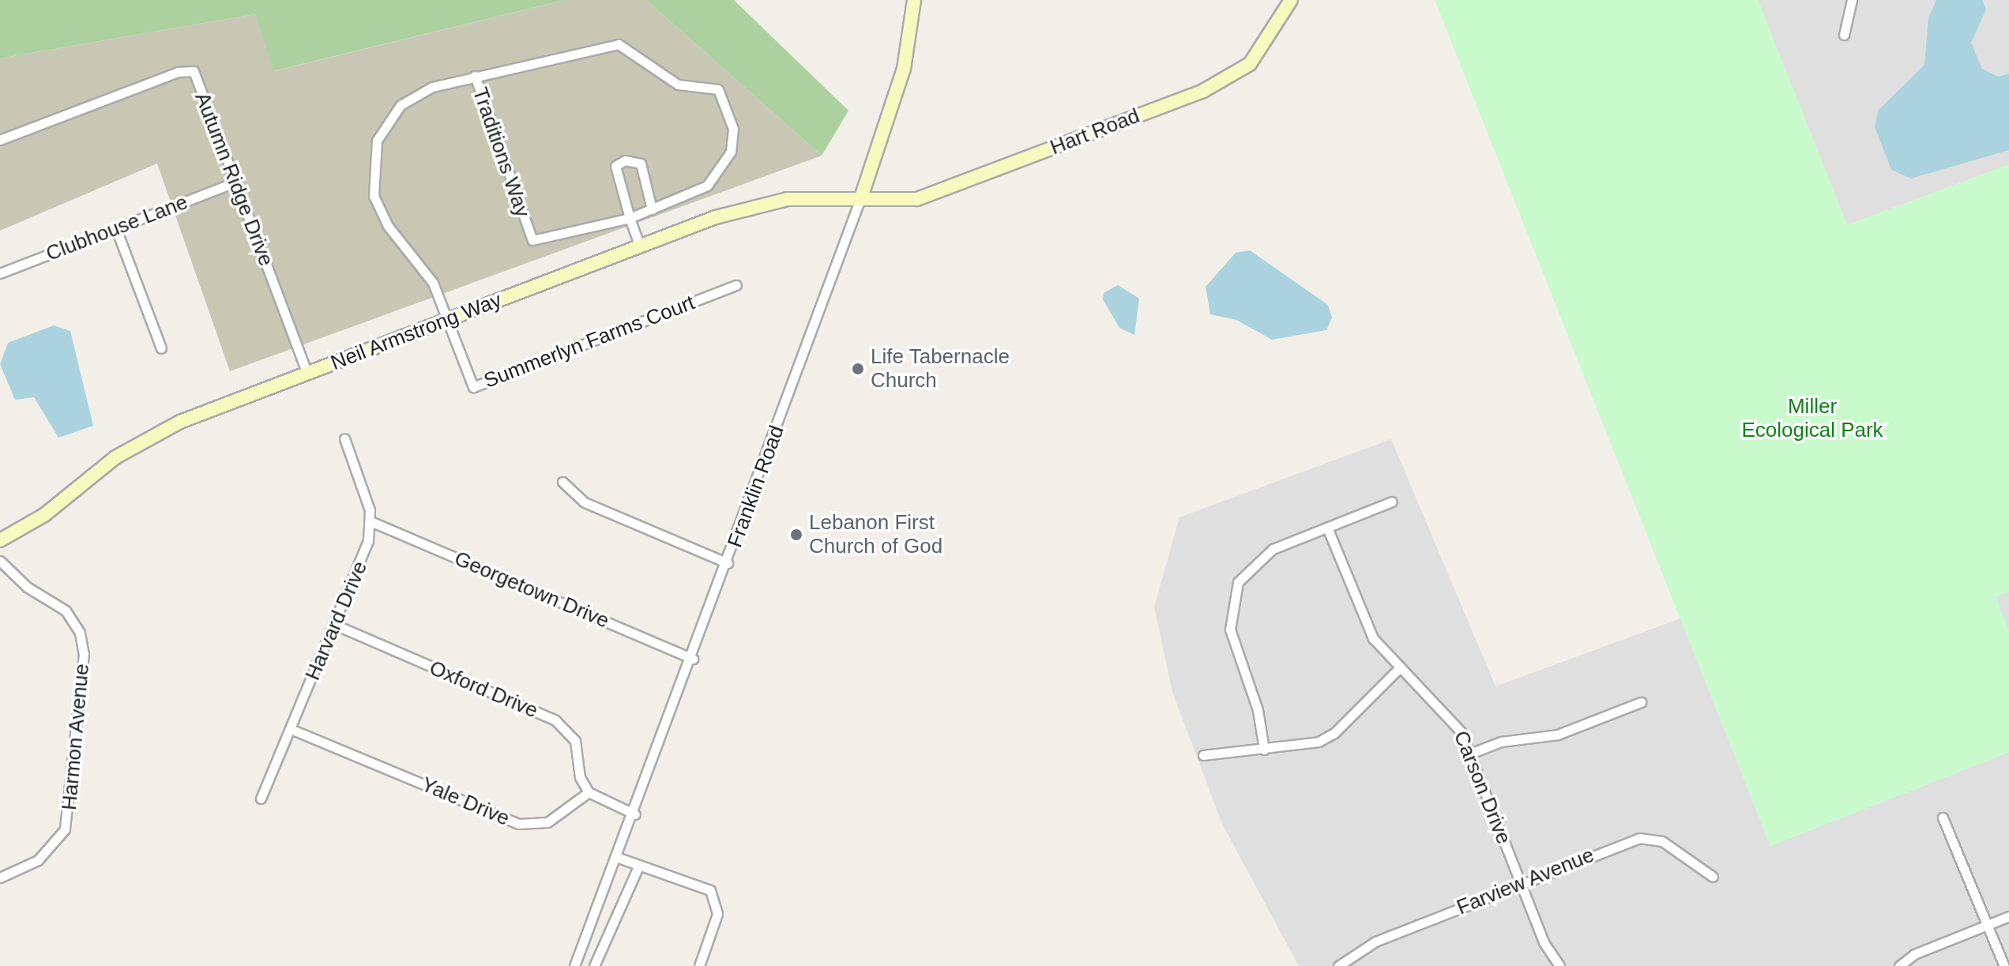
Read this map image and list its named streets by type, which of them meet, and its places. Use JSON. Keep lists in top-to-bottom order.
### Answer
{
  "streets": {
    "main road": ["Hart Road", "Neil Armstrong Way", "Franklin Road"],
    "street": [
      "Traditions Way",
      "Autumn Ridge Drive",
      "Clubhouse Lane",
      "Summerlyn Farms Court",
      "Georgetown Drive",
      "Harvard Drive",
      "Oxford Drive",
      "Harmon Avenue",
      "Carson Drive",
      "Yale Drive",
      "Farview Avenue"
    ]
  },
  "crossings": [
    ["Hart Road", "Neil Armstrong Way"],
    ["Hart Road", "Franklin Road"],
    ["Traditions Way", "Neil Armstrong Way"],
    ["Traditions Way", "Summerlyn Farms Court"],
    ["Autumn Ridge Drive", "Clubhouse Lane"],
    ["Autumn Ridge Drive", "Neil Armstrong Way"],
    ["Neil Armstrong Way", "Summerlyn Farms Court"],
    ["Neil Armstrong Way", "Franklin Road"],
    ["Franklin Road", "Georgetown Drive"],
    ["Georgetown Drive", "Harvard Drive"],
    ["Harvard Drive", "Oxford Drive"],
    ["Harvard Drive", "Yale Drive"],
    ["Oxford Drive", "Yale Drive"],
    ["Carson Drive", "Farview Avenue"]
  ],
  "parks": ["Miller Ecological Park"],
  "places": ["Life Tabernacle Church", "Lebanon First Church of God"]
}
